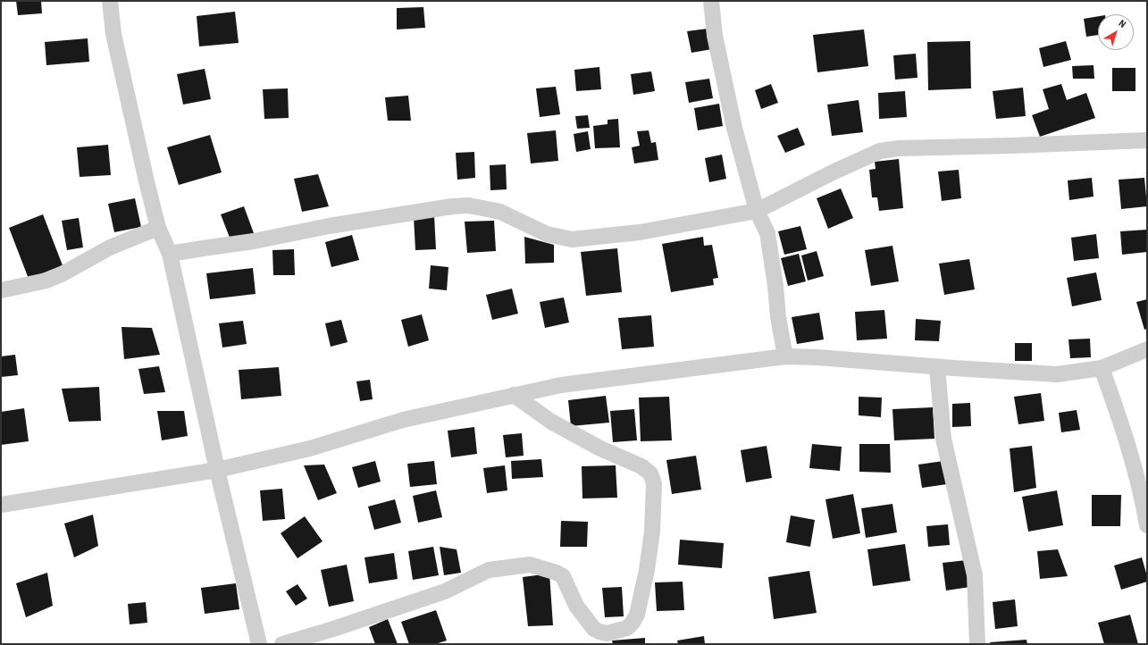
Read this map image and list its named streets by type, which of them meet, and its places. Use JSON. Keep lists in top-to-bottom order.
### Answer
{
  "north": "top right"
}
